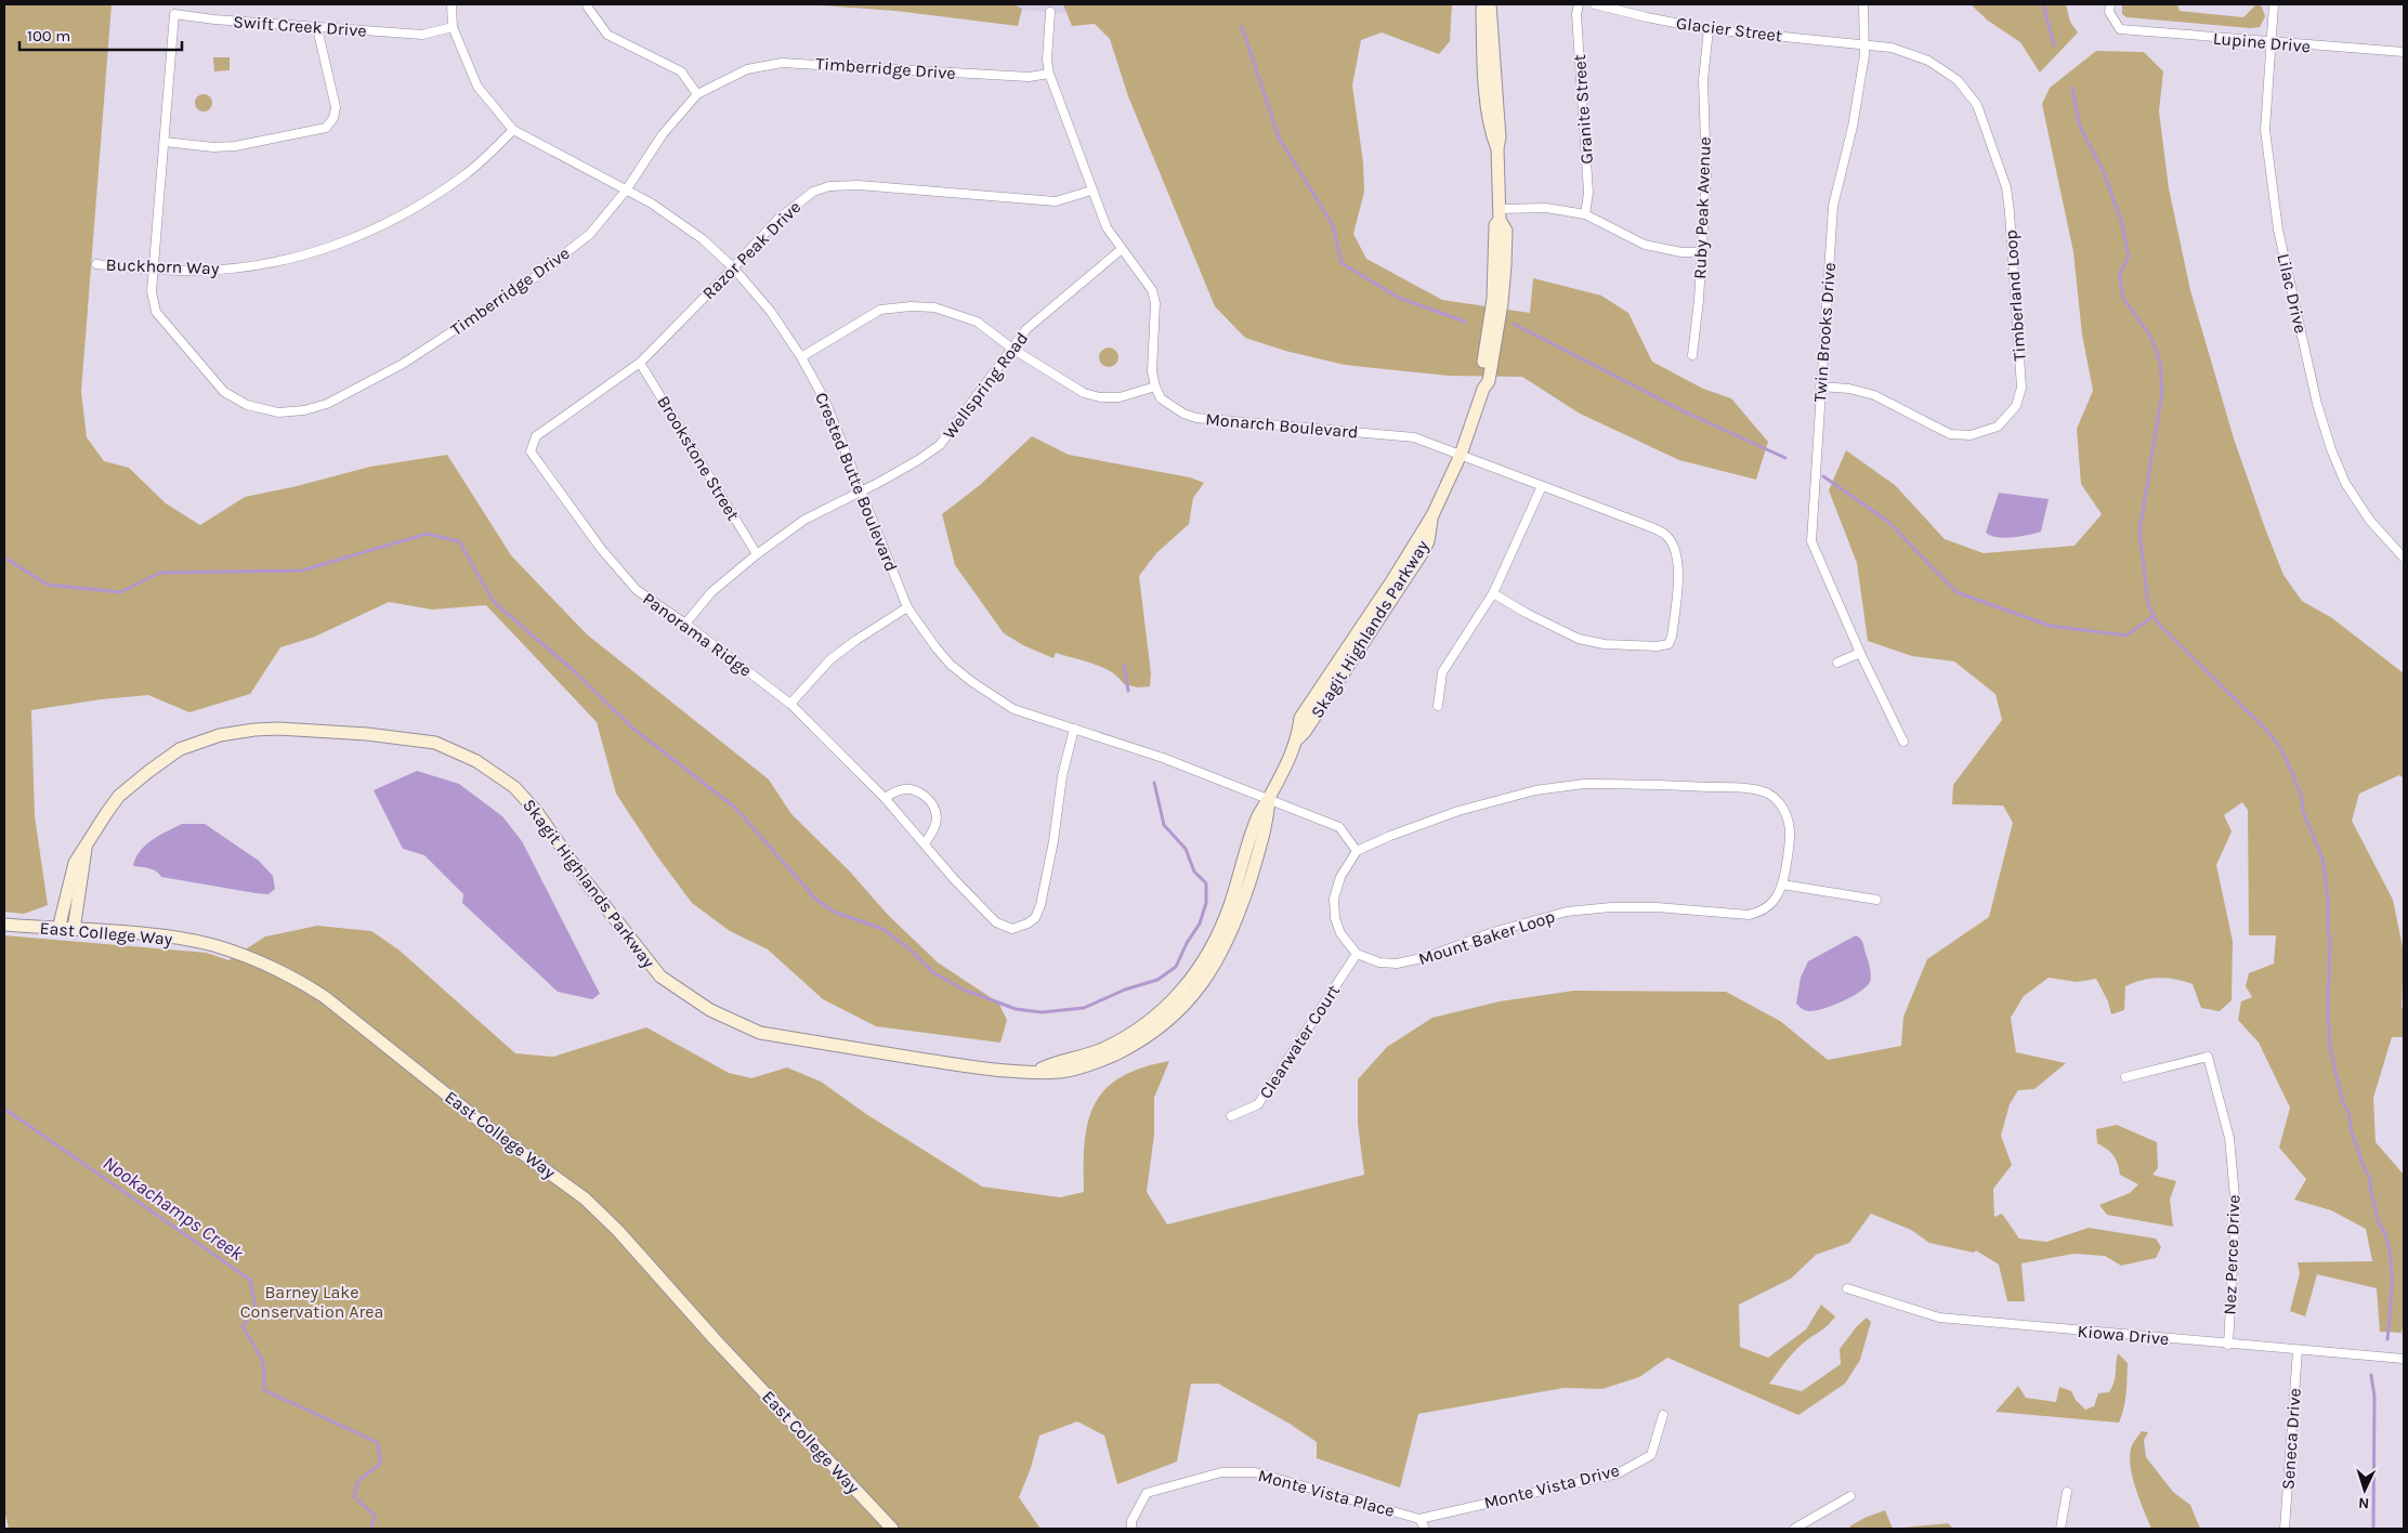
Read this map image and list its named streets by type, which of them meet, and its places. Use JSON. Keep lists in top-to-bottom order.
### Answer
{
  "streets": {
    "street": [
      "Swift Creek Drive",
      "Glacier Street",
      "Lupine Drive",
      "Timberridge Drive",
      "Granite Street",
      "Ruby Peak Avenue",
      "Razor Peak Drive",
      "Buckhorn Way",
      "Lilac Drive",
      "Timberland Loop",
      "Twin Brooks Drive",
      "Wellspring Road",
      "Monarch Boulevard",
      "Brookstone Street",
      "Crested Butte Boulevard",
      "Skagit Highlands Parkway",
      "Panorama Ridge",
      "East College Way",
      "Mount Baker Loop",
      "Clearwater Court",
      "Nez Perce Drive",
      "Kiowa Drive",
      "Seneca Drive",
      "Monte Vista Drive",
      "Monte Vista Place"
    ]
  },
  "crossings": [
    ["Swift Creek Drive", "Timberridge Drive"],
    ["Swift Creek Drive", "Buckhorn Way"],
    ["Swift Creek Drive", "Crested Butte Boulevard"],
    ["Glacier Street", "Ruby Peak Avenue"],
    ["Glacier Street", "Timberland Loop"],
    ["Glacier Street", "Twin Brooks Drive"],
    ["Lupine Drive", "Lilac Drive"],
    ["Timberridge Drive", "Buckhorn Way"],
    ["Timberridge Drive", "Crested Butte Boulevard"],
    ["Razor Peak Drive", "Brookstone Street"],
    ["Razor Peak Drive", "Crested Butte Boulevard"],
    ["Razor Peak Drive", "Panorama Ridge"],
    ["Buckhorn Way", "Crested Butte Boulevard"],
    ["Timberland Loop", "Twin Brooks Drive"],
    ["Wellspring Road", "Brookstone Street"],
    ["Wellspring Road", "Crested Butte Boulevard"],
    ["Wellspring Road", "Panorama Ridge"],
    ["Monarch Boulevard", "Skagit Highlands Parkway"],
    ["Crested Butte Boulevard", "Skagit Highlands Parkway"],
    ["Crested Butte Boulevard", "Panorama Ridge"],
    ["Skagit Highlands Parkway", "East College Way"],
    ["Mount Baker Loop", "Clearwater Court"],
    ["Nez Perce Drive", "Kiowa Drive"],
    ["Kiowa Drive", "Seneca Drive"],
    ["Monte Vista Drive", "Monte Vista Place"]
  ],
  "water": ["Nookachamps Creek"],
  "parks": ["Barney Lake Conservation Area"],
  "scale_bar": "100 m",
  "north": "bottom"
}
